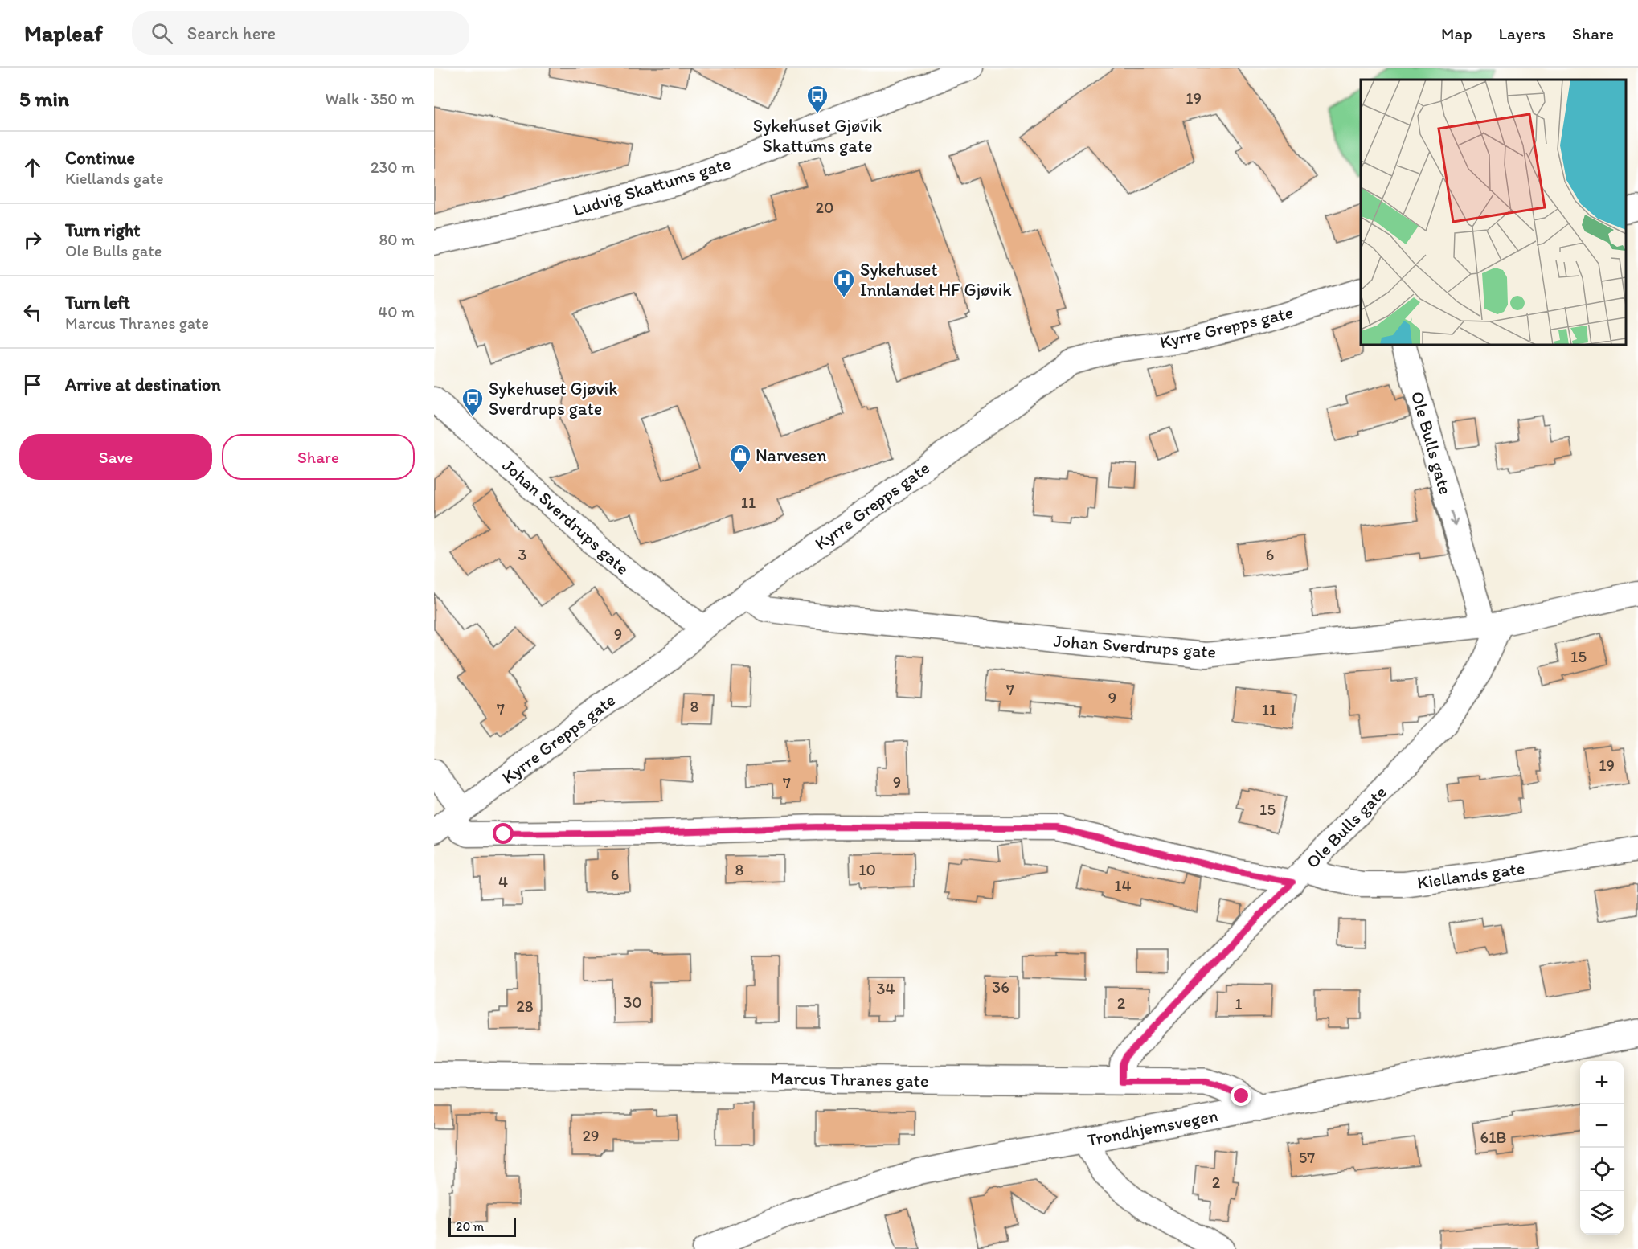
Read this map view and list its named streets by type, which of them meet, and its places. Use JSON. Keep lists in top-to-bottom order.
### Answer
{
  "streets": {
    "main road": ["Marcus Thranes gate", "Trondhjemsvegen"],
    "street": [
      "Ludvig Skattums gate",
      "Kyrre Grepps gate",
      "Ole Bulls gate",
      "Johan Sverdrups gate",
      "Kiellands gate"
    ]
  },
  "crossings": [
    ["Kyrre Grepps gate", "Johan Sverdrups gate"],
    ["Kyrre Grepps gate", "Kiellands gate"],
    ["Ole Bulls gate", "Johan Sverdrups gate"],
    ["Ole Bulls gate", "Kiellands gate"],
    ["Ole Bulls gate", "Marcus Thranes gate"],
    ["Marcus Thranes gate", "Trondhjemsvegen"]
  ],
  "places": {
    "bus stop": ["Sykehuset Gjøvik Skattums gate", "Sykehuset Gjøvik Sverdrups gate"],
    "hospital": ["Sykehuset Innlandet HF Gjøvik"],
    "shop": ["Narvesen"]
  },
  "house_numbers": [
    "19",
    "20",
    "11",
    "3",
    "6",
    "9",
    "15",
    "7",
    "9",
    "8",
    "7",
    "11",
    "19",
    "9",
    "7",
    "15",
    "8",
    "10",
    "6",
    "4",
    "14",
    "36",
    "34",
    "30",
    "2",
    "1",
    "28",
    "29",
    "61B",
    "57",
    "2"
  ],
  "scale_bar": "20 m",
  "page": {
    "header": "Mapleaf",
    "search": "Search here",
    "nav": ["Map", "Layers", "Share"],
    "heading": ["5 min", "Walk · 350 m"],
    "list": [
      ["Continue", "Kiellands gate", "230 m"],
      ["Turn right", "Ole Bulls gate", "80 m"],
      ["Turn left", "Marcus Thranes gate", "40 m"],
      "Arrive at destination"
    ],
    "buttons": ["Save", "Share"],
    "map_buttons": ["+", "−"],
    "scale": "20 m"
  }
}
